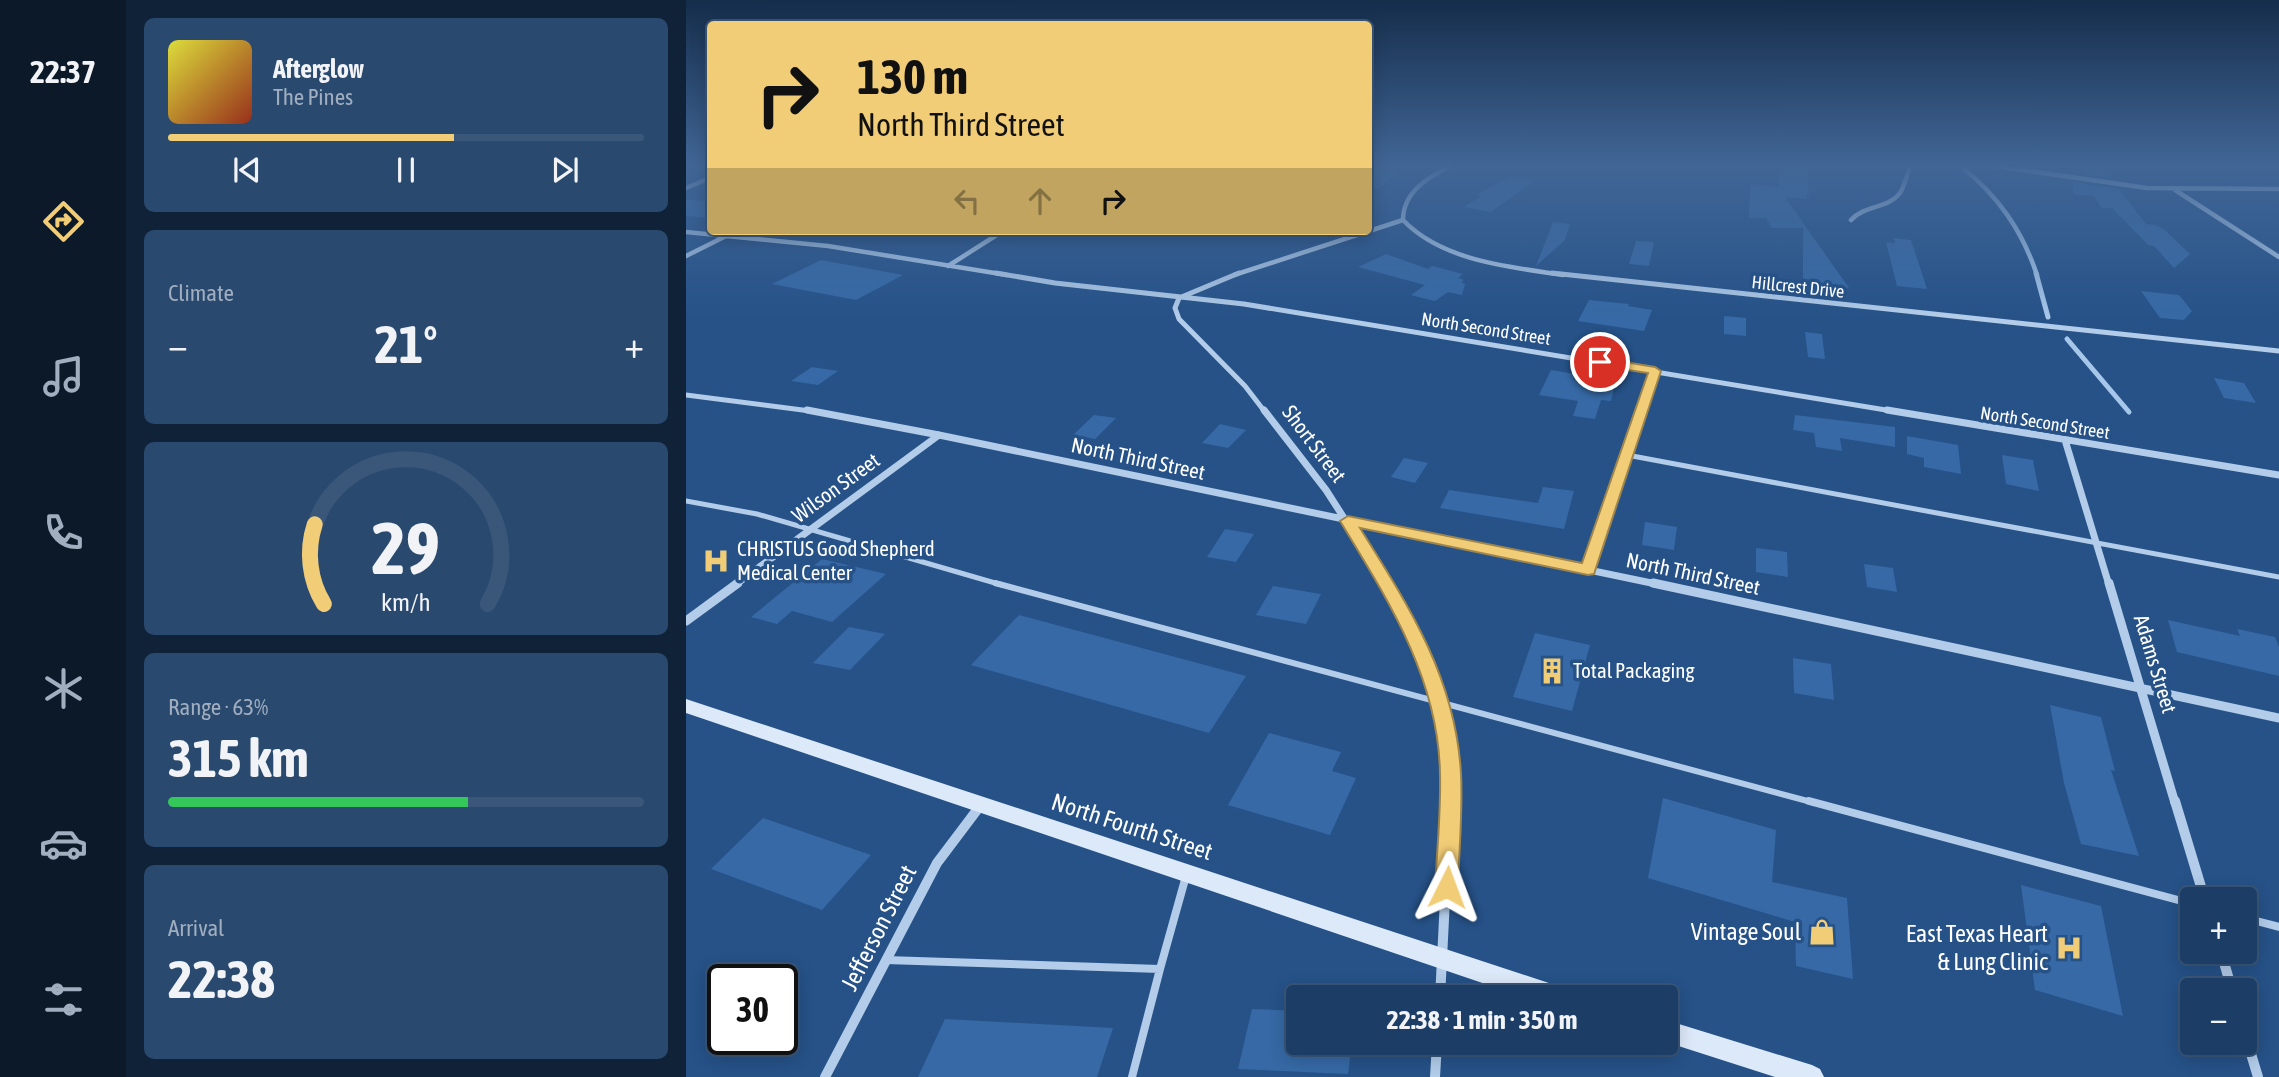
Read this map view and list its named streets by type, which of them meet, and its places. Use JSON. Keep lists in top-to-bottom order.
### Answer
{
  "streets": {
    "main road": ["North Fourth Street"],
    "street": [
      "Hillcrest Drive",
      "North Second Street",
      "Short Street",
      "North Third Street",
      "Wilson Street",
      "Adams Street",
      "Jefferson Street"
    ]
  },
  "crossings": [
    ["North Second Street", "Short Street"],
    ["North Second Street", "Adams Street"],
    ["Short Street", "North Third Street"],
    ["Short Street", "North Fourth Street"],
    ["North Third Street", "Wilson Street"],
    ["North Third Street", "Adams Street"],
    ["North Fourth Street", "Jefferson Street"]
  ],
  "places": {
    "hospital": ["CHRISTUS Good Shepherd Medical Center", "East Texas Heart & Lung Clinic"],
    "building": ["Total Packaging"],
    "shop": ["Vintage Soul"]
  },
  "page": {
    "tabs": "22:37",
    "turn": ["130 m", "North Third Street"],
    "song": ["Afterglow", "The Pines"],
    "tile": [
      "Climate",
      ["Range · 63%", "315 km"],
      ["Arrival", "22:38"]
    ],
    "heat": ["−", "21°", "+"],
    "map_buttons": ["+", "−"],
    "limit": "30",
    "trip": "22:38 · 1 min · 350 m",
    "gauge": ["29", "km/h"]
  }
}
